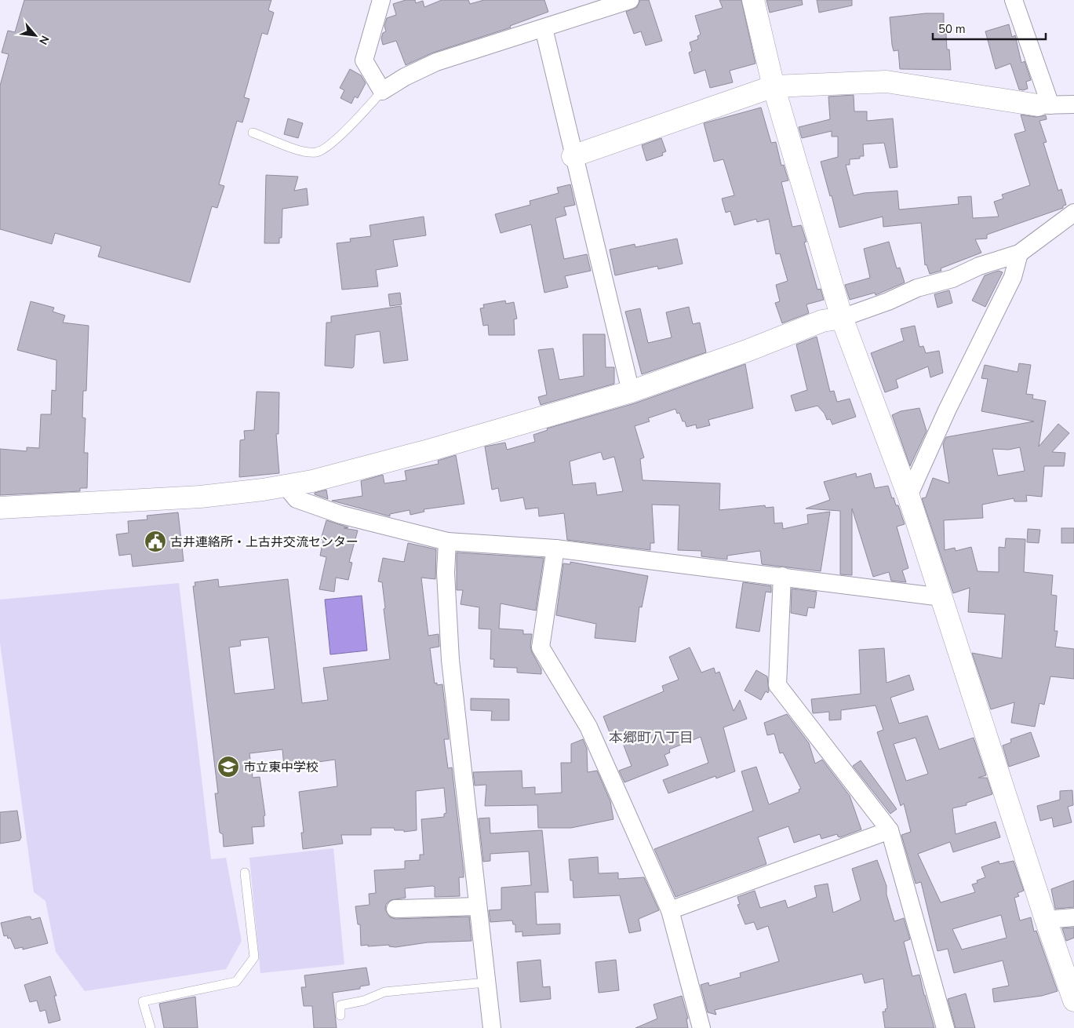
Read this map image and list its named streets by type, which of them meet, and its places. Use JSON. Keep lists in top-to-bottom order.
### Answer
{
  "districts": ["本郷町八丁目"],
  "places": {
    "public building": ["古井連絡所・上古井交流センター"],
    "school or university": ["市立東中学校"]
  },
  "scale_bar": "50 m",
  "north": "bottom right"
}
